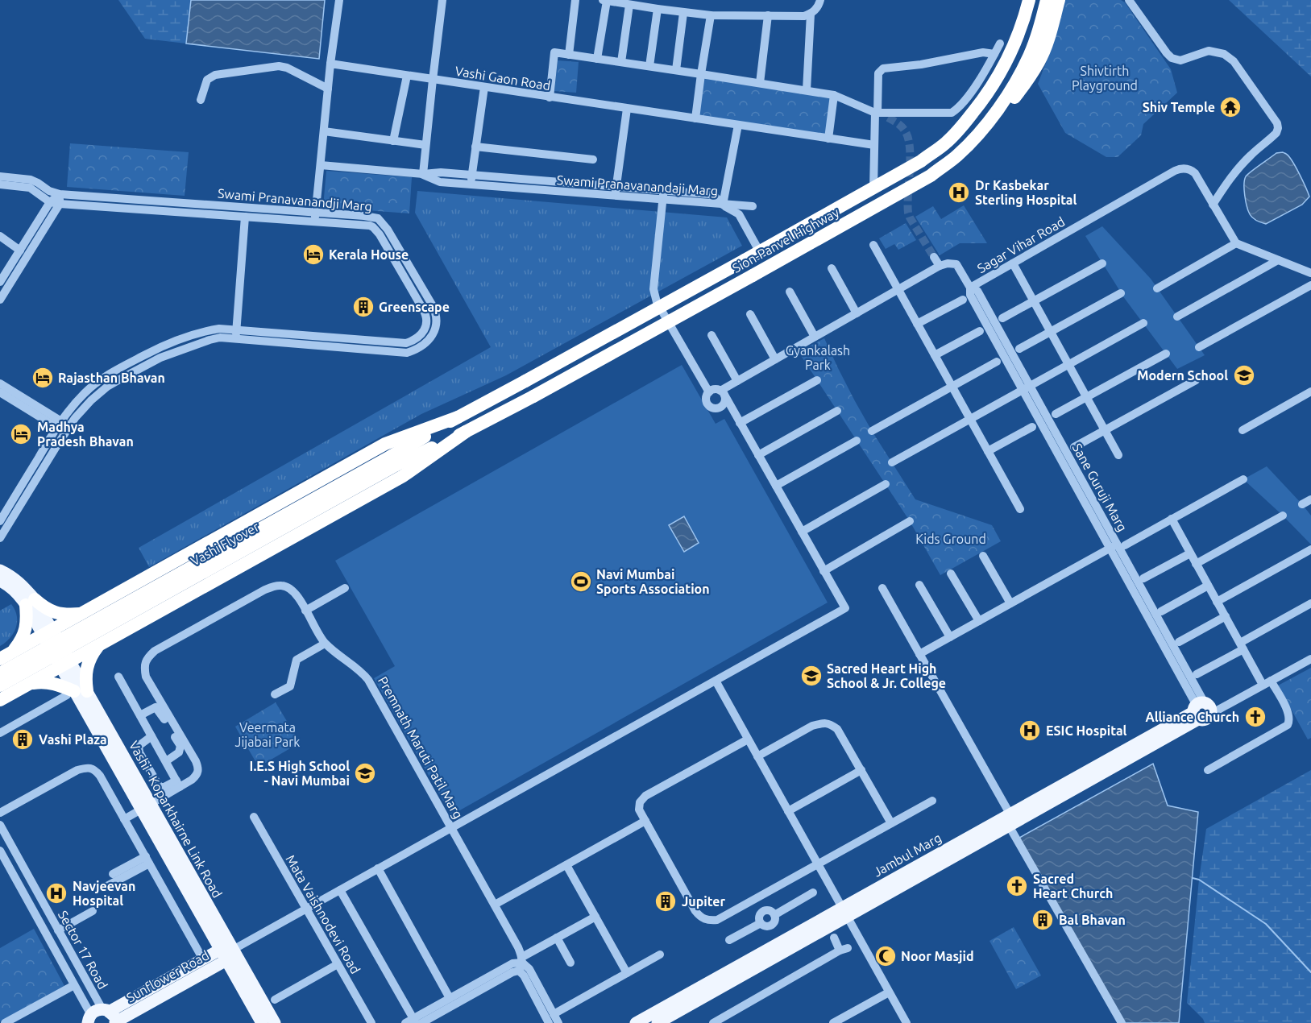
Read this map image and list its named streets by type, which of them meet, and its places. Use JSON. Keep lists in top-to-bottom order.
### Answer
{
  "streets": {
    "highway": ["Sion-Panvel Highway", "Vashi Flyover"],
    "main road": ["Vashi - Koparkhairne Link Road", "Jambul Marg", "Sunflower Road"],
    "street": [
      "Vashi Gaon Road",
      "Swami Pranavanandaji Marg",
      "Swami Pranavanandji Marg",
      "Sagar Vihar Road",
      "Sane Guruji Marg",
      "Premnath Maruti Patil Marg",
      "Mata Vaishnodevi Road",
      "Sector 17 Road"
    ]
  },
  "crossings": [
    ["Sion-Panvel Highway", "Vashi Flyover"],
    ["Sagar Vihar Road", "Sane Guruji Marg"],
    ["Sane Guruji Marg", "Jambul Marg"],
    ["Premnath Maruti Patil Marg", "Vashi - Koparkhairne Link Road"],
    ["Vashi - Koparkhairne Link Road", "Sunflower Road"],
    ["Sector 17 Road", "Sunflower Road"]
  ],
  "parks": [
    "Shivtirth Playground",
    "Gyankalash Park",
    "Kids Ground",
    "Veermata Jijabai Park"
  ],
  "places": {
    "temple": ["Shiv Temple"],
    "hospital": ["Dr Kasbekar Sterling Hospital", "ESIC Hospital", "Navjeevan Hospital"],
    "hotel": ["Kerala House", "Rajasthan Bhavan", "Madhya Pradesh Bhavan"],
    "building": [
      "Greenscape",
      "Vashi Plaza",
      "Jupiter",
      "Bal Bhavan"
    ],
    "school or university": ["Modern School", "Sacred Heart High School & Jr. College", "I.E.S High School - Navi Mumbai"],
    "sports": ["Navi Mumbai Sports Association"],
    "church": ["Alliance Church", "Sacred Heart Church"],
    "mosque": ["Noor Masjid"]
  }
}
